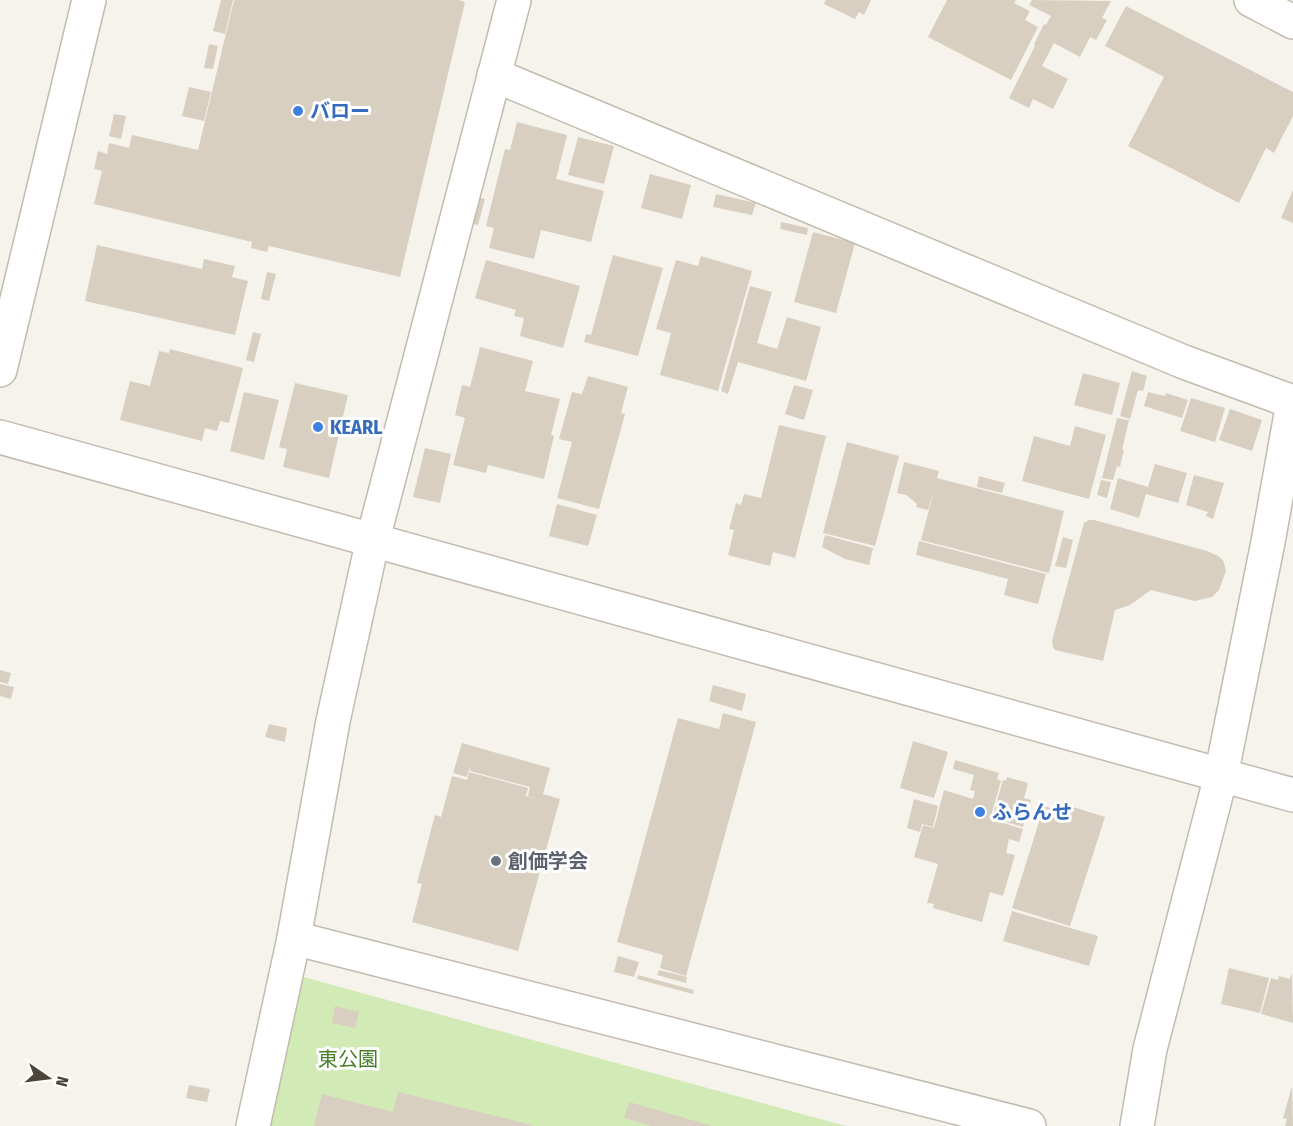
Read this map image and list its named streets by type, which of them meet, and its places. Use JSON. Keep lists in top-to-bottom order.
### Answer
{
  "parks": ["東公園"],
  "places": [
    "バロー",
    "KEARL",
    "ふらんせ",
    "創価学会"
  ],
  "north": "right"
}
